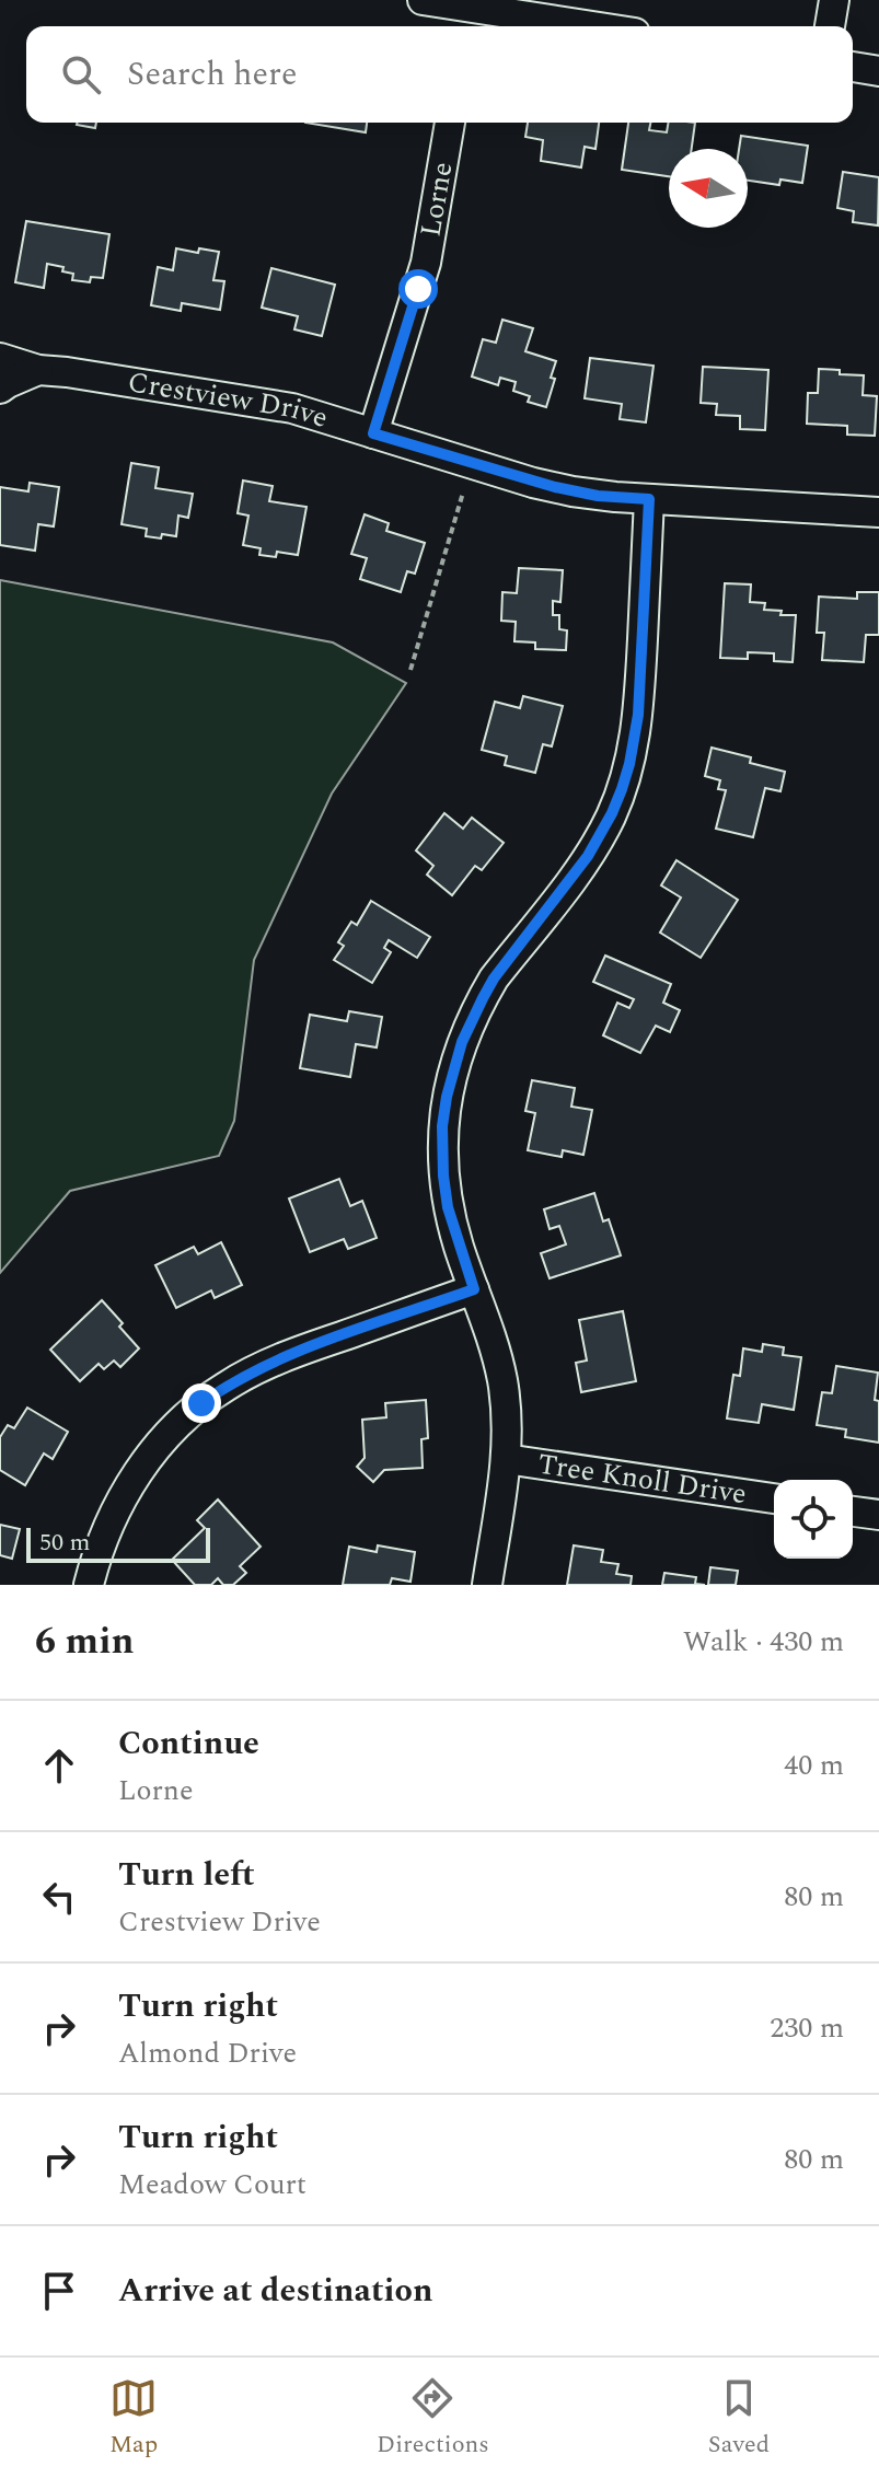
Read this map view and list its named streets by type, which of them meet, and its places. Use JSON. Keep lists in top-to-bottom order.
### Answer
{
  "streets": {
    "street": ["Lorne", "Crestview Drive", "Tree Knoll Drive"]
  },
  "crossings": [
    ["Lorne", "Crestview Drive"]
  ],
  "scale_bar": "50 m",
  "north": "left",
  "page": {
    "search": "Search here",
    "scale": "50 m",
    "heading": ["6 min", "Walk · 430 m"],
    "list": [
      ["Continue", "Lorne", "40 m"],
      ["Turn left", "Crestview Drive", "80 m"],
      ["Turn right", "Almond Drive", "230 m"],
      ["Turn right", "Meadow Court", "80 m"],
      "Arrive at destination"
    ],
    "nav": ["Map", "Directions", "Saved"]
  }
}
